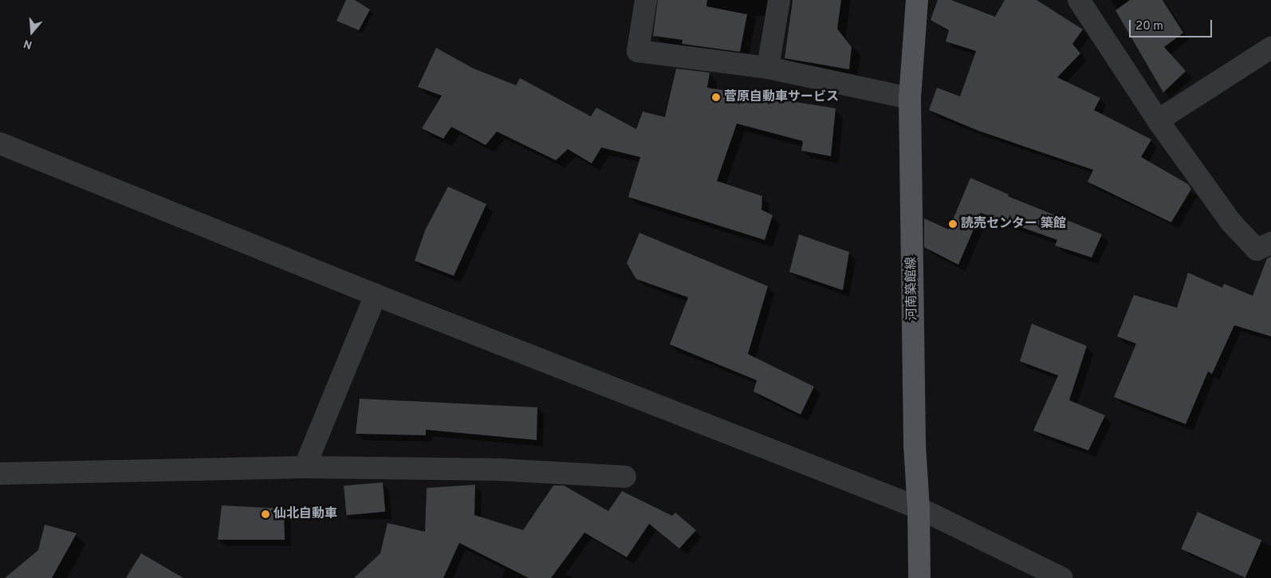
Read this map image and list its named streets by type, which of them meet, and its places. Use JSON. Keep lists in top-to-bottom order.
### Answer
{
  "streets": {
    "main road": ["河南築館線"]
  },
  "places": ["菅原自動車サービス", "読売センター 築館", "仙北自動車"],
  "scale_bar": "20 m",
  "north": "bottom"
}
